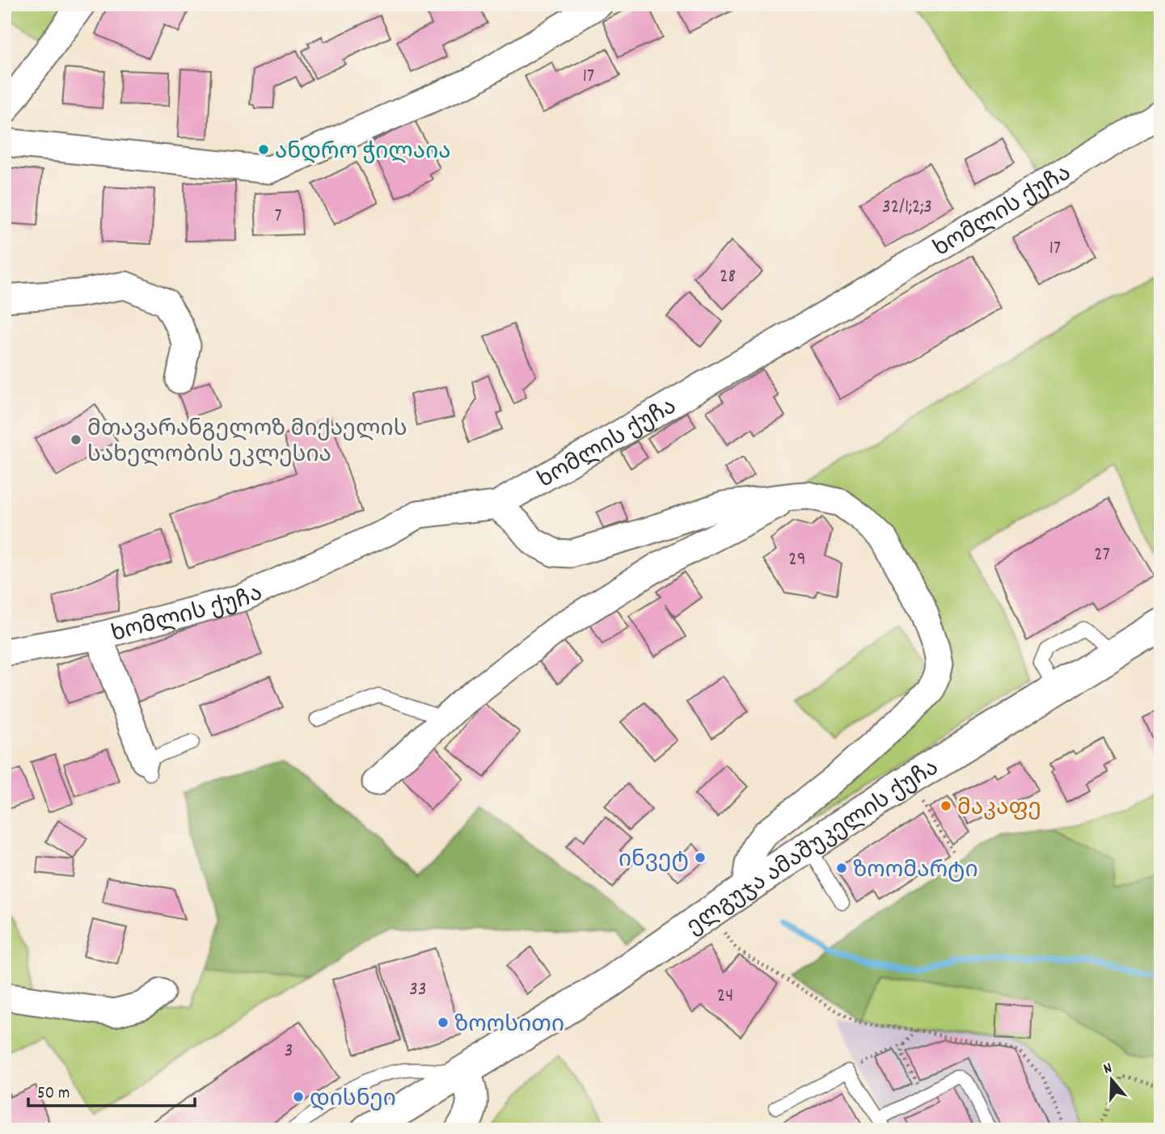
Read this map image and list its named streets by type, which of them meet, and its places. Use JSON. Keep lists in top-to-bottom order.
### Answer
{
  "streets": {
    "main road": ["ელგუჯა ამაშუკელის ქუჩა"],
    "street": ["ხომლის ქუჩა"]
  },
  "places": [
    "ანდრო ჭილაია",
    "მთავარანგელოზ მიქაელის სახელობის ეკლესია",
    "მაკაფე",
    "ინვეტ",
    "ზოომარტი",
    "ზოოსითი",
    "დისნეი"
  ],
  "house_numbers": [
    "17",
    "32/1;2;3",
    "7",
    "17",
    "28",
    "27",
    "29",
    "33",
    "24",
    "3"
  ],
  "scale_bar": "50 m",
  "north": "top"
}
